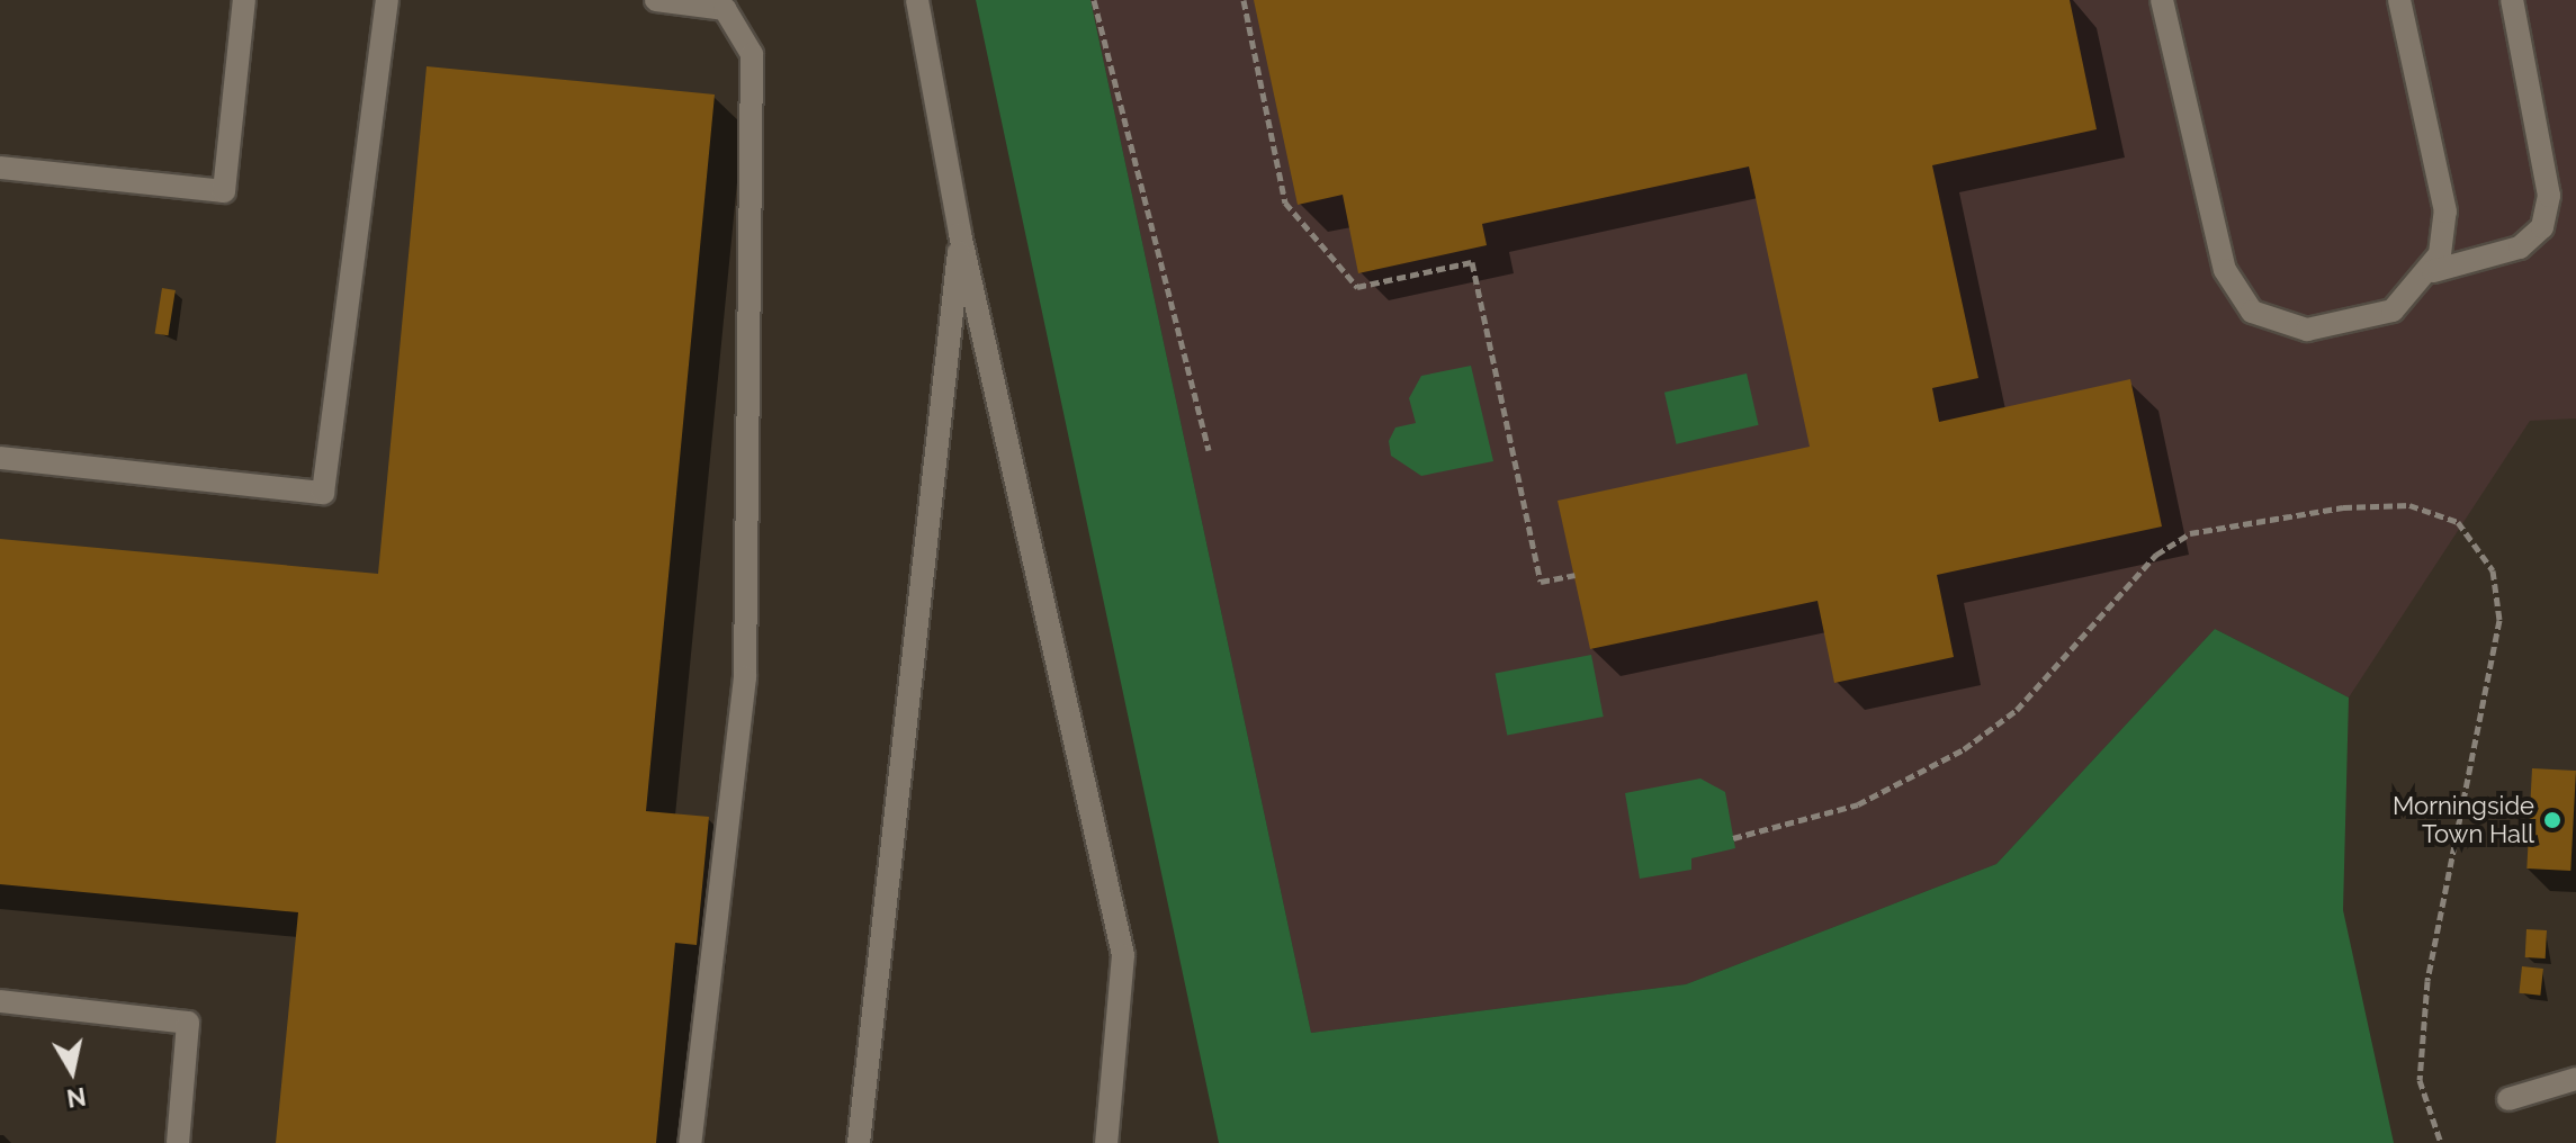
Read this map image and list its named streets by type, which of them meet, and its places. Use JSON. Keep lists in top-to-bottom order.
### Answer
{
  "places": ["Morningside Town Hall"],
  "north": "bottom"
}
